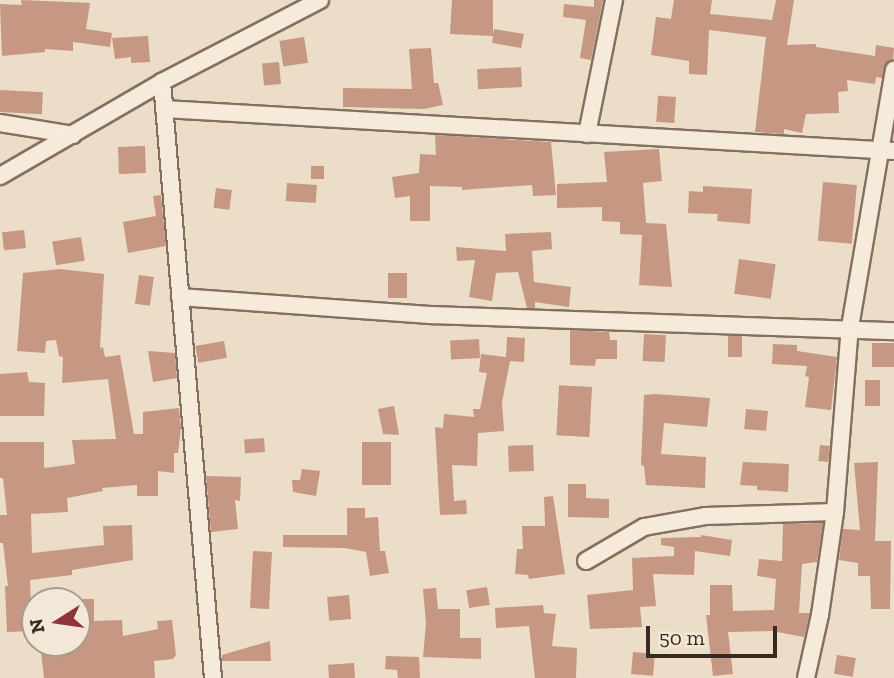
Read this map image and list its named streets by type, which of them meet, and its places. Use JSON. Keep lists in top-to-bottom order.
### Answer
{
  "scale_bar": "50 m",
  "north": "left"
}
